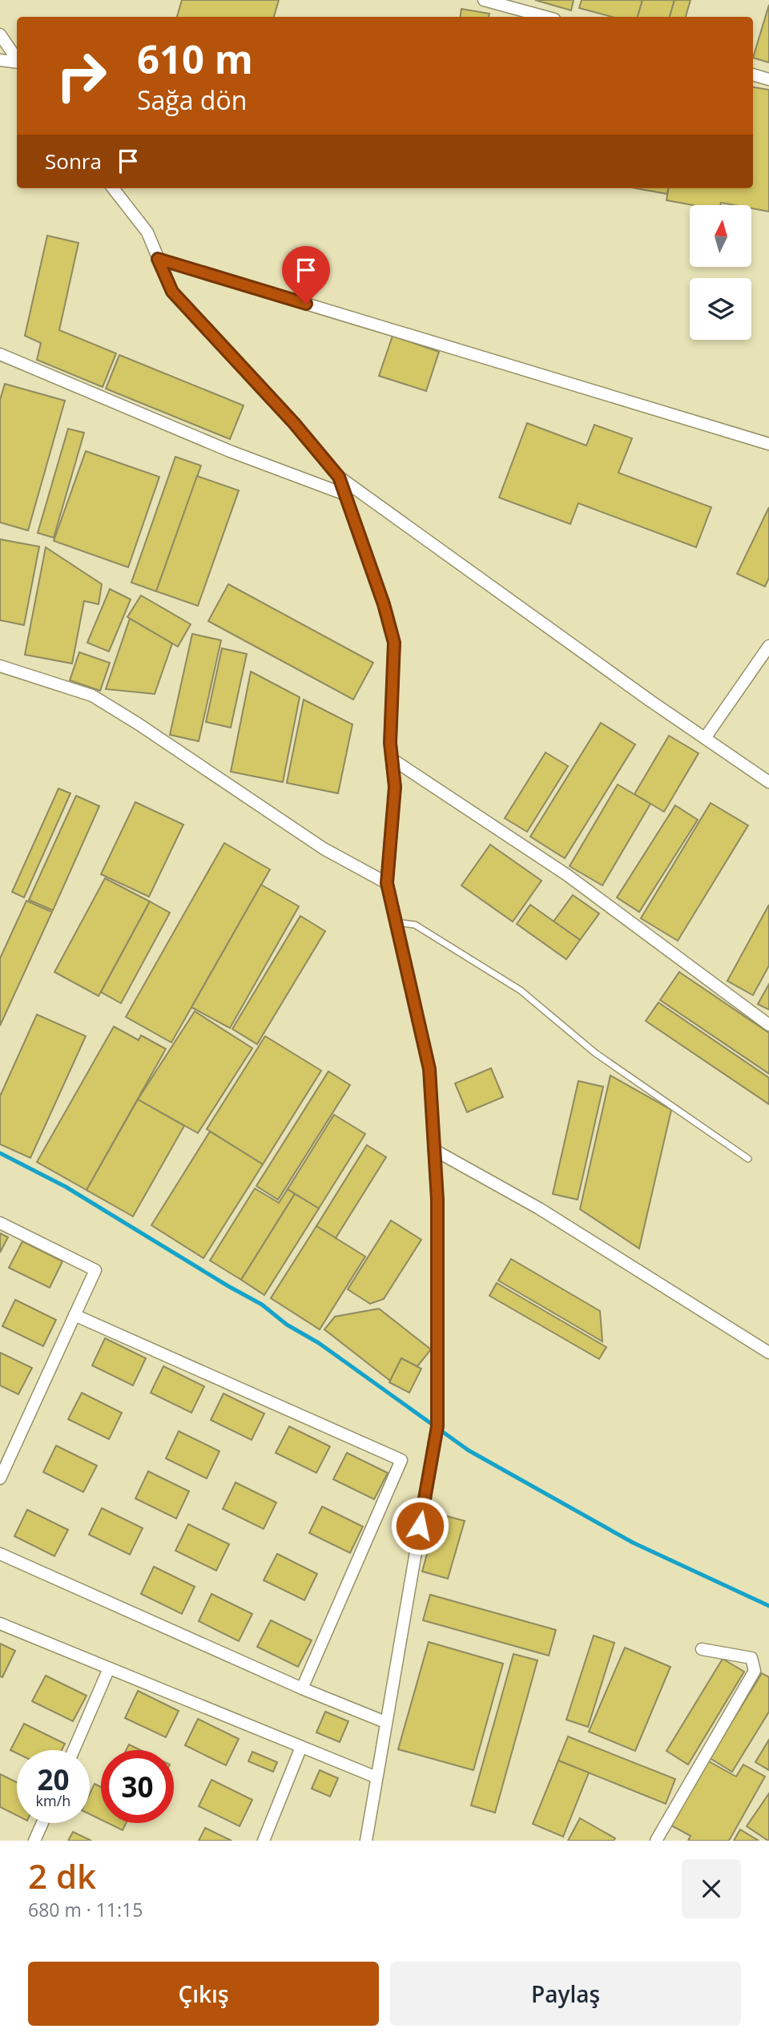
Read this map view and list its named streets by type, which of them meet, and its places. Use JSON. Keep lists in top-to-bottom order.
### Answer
{
  "north": "top",
  "page": {
    "turn": ["610 m", "Sağa dön"],
    "then": "Sonra",
    "speed": "20 km/h",
    "limit": "30",
    "heading": ["2 dk", "680 m · 11:15"],
    "buttons": ["Çıkış", "Paylaş"]
  }
}
